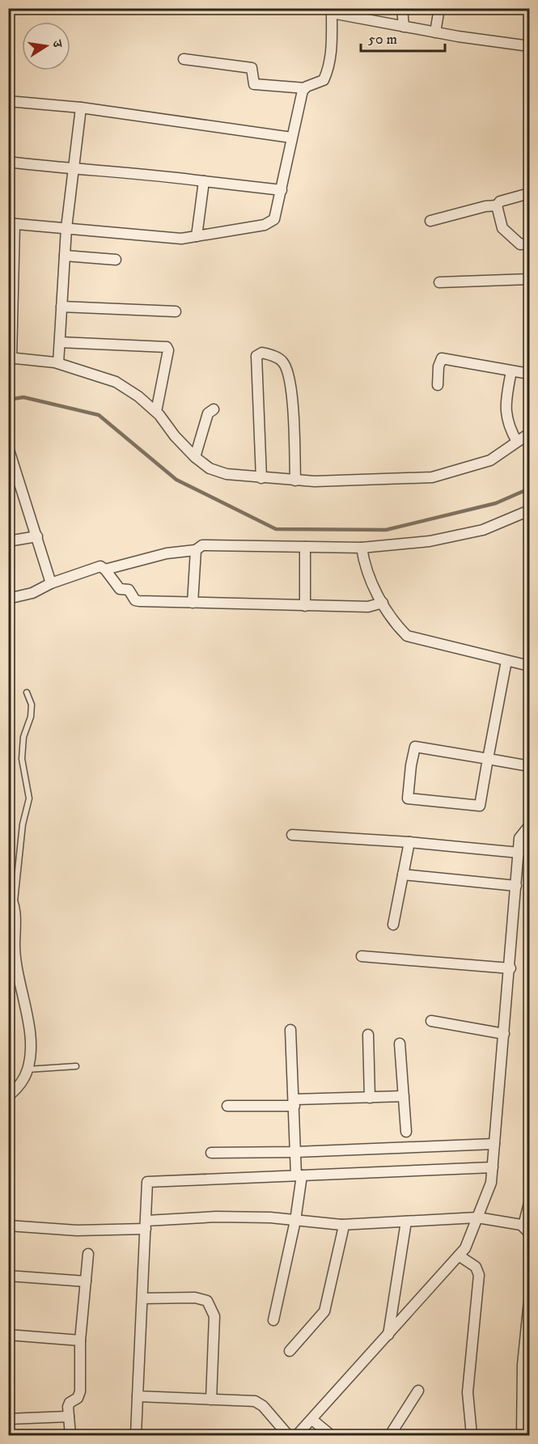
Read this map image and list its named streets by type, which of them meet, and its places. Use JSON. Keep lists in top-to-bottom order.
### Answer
{
  "scale_bar": "50 m",
  "north": "right"
}
